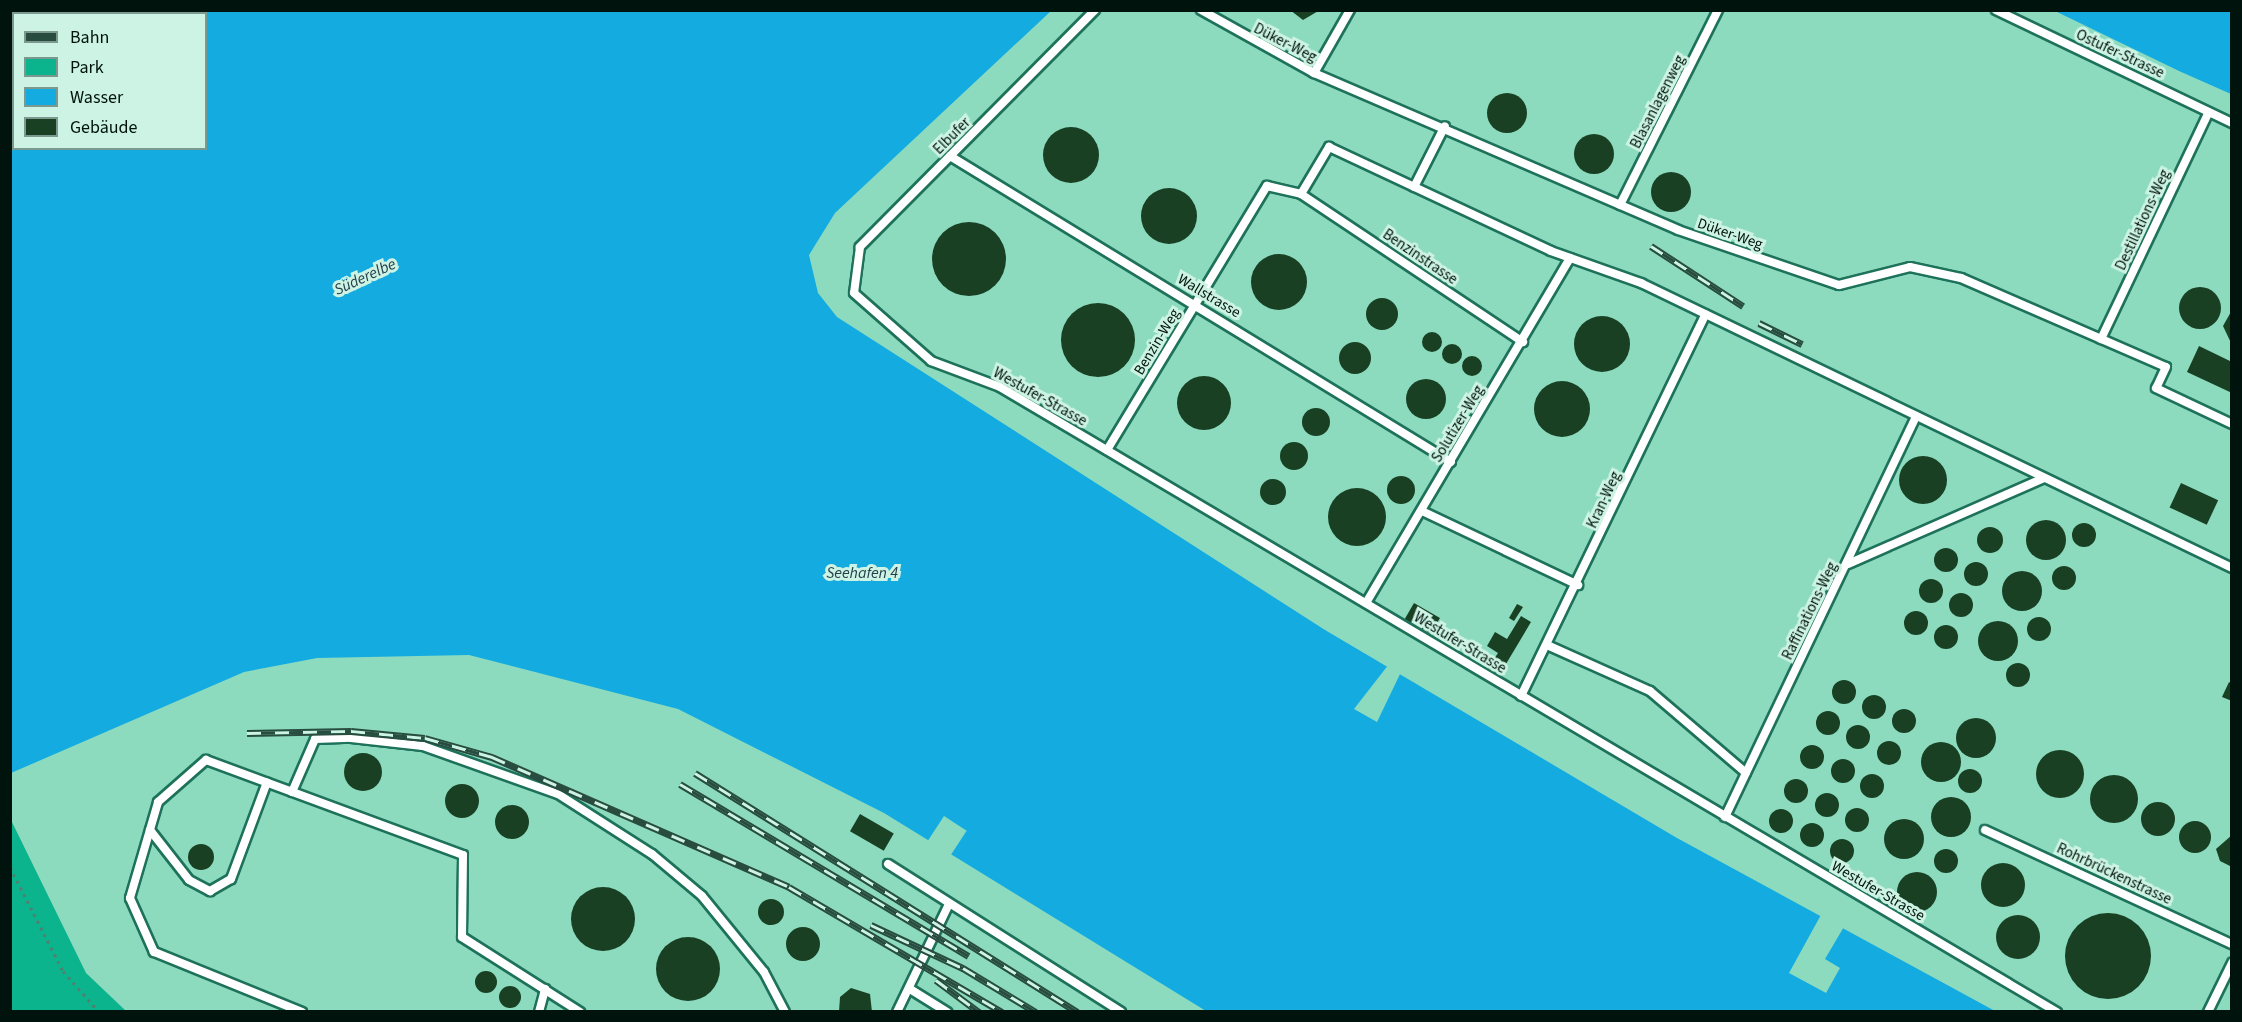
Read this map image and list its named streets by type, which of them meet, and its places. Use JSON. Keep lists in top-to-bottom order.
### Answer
{
  "streets": {
    "lane": [
      "Düker-Weg",
      "Ostufer-Strasse",
      "Blasanlagenweg",
      "Elbufer",
      "Destillations-Weg",
      "Benzinstrasse",
      "Wallstrasse",
      "Benzin-Weg",
      "Westufer-Strasse",
      "Solutizer-Weg",
      "Kran-Weg",
      "Raffinations-Weg",
      "Rohrbrückenstrasse"
    ]
  },
  "crossings": [
    ["Düker-Weg", "Blasanlagenweg"],
    ["Düker-Weg", "Destillations-Weg"],
    ["Ostufer-Strasse", "Destillations-Weg"],
    ["Elbufer", "Wallstrasse"],
    ["Elbufer", "Westufer-Strasse"],
    ["Benzinstrasse", "Benzin-Weg"],
    ["Benzinstrasse", "Solutizer-Weg"],
    ["Wallstrasse", "Benzin-Weg"],
    ["Wallstrasse", "Solutizer-Weg"],
    ["Benzin-Weg", "Westufer-Strasse"],
    ["Westufer-Strasse", "Solutizer-Weg"],
    ["Westufer-Strasse", "Kran-Weg"],
    ["Westufer-Strasse", "Raffinations-Weg"]
  ],
  "water": ["Süderelbe", "Seehafen 4"],
  "legend": [
    "Bahn",
    "Park",
    "Wasser",
    "Gebäude"
  ]
}
